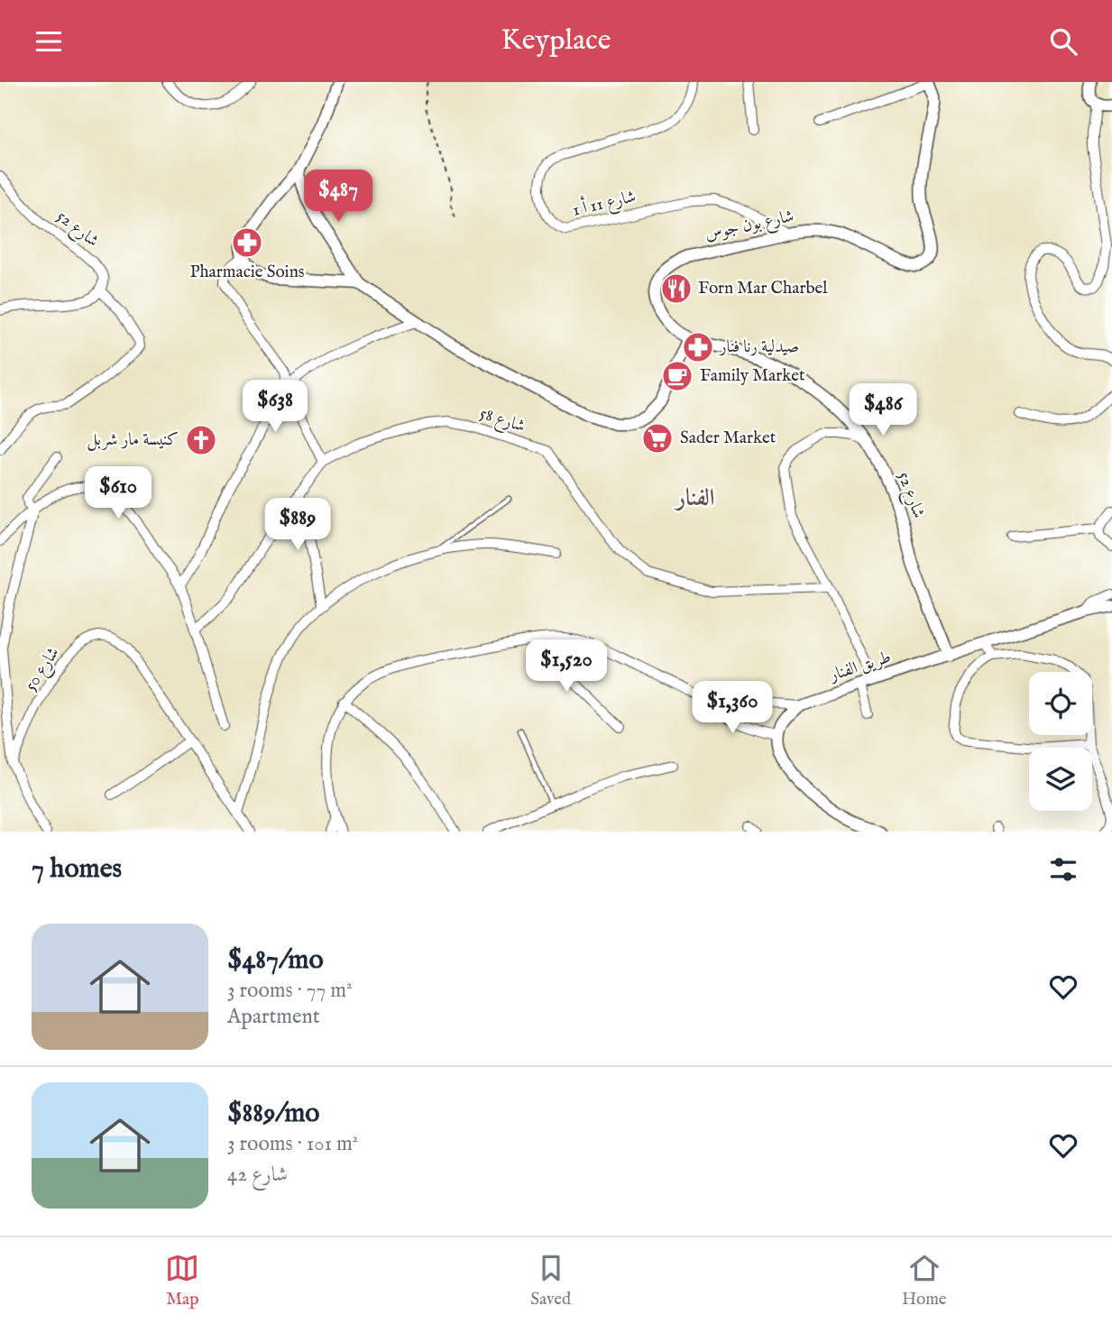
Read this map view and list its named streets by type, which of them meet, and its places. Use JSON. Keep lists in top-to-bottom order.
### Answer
{
  "streets": {
    "street": [
      "شارع 11 أ 1",
      "شارع بون جوس",
      "شارع 52",
      "شارع 58",
      "طريق الفنار",
      "شارع 50"
    ]
  },
  "crossings": [
    ["شارع 11 أ 1", "شارع بون جوس"],
    ["شارع بون جوس", "شارع 52"],
    ["شارع 52", "طريق الفنار"]
  ],
  "districts": ["الفنار"],
  "places": {
    "pharmacy": ["Pharmacie Soins", "صيدلية رنا فنار"],
    "restaurant": ["Forn Mar Charbel"],
    "cafe": ["Family Market"],
    "supermarket": ["Sader Market"],
    "church": ["كنيسة مار شربل"]
  },
  "page": {
    "header": "Keyplace",
    "price": [
      "$487",
      "$638",
      "$486",
      "$610",
      "$889",
      "$1,520",
      "$1,360"
    ],
    "heading": "7 homes",
    "list": [
      {
        "name": "$487/mo",
        "note": "3 rooms · 77 m² · Apartment"
      },
      {
        "name": "$889/mo",
        "note": "3 rooms · 101 m² · شارع 42"
      }
    ],
    "tabs": ["Map", "Saved", "Home"]
  }
}
